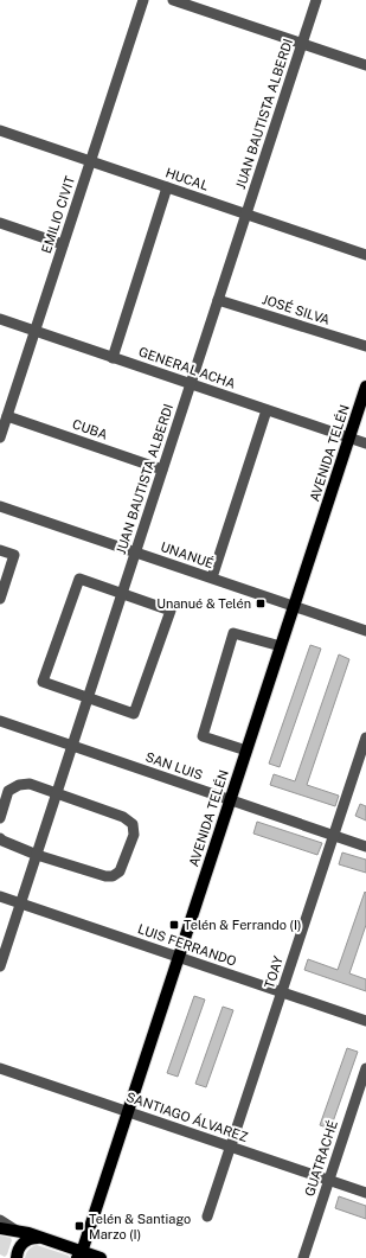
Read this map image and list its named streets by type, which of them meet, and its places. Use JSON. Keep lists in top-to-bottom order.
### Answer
{
  "streets": {
    "main road": ["AVENIDA TELÉN"],
    "street": [
      "JUAN BAUTISTA ALBERDI",
      "HUCAL",
      "EMILIO CIVIT",
      "JOSÉ SILVA",
      "GENERAL ACHA",
      "CUBA",
      "UNANUÉ",
      "SAN LUIS",
      "LUIS FERRANDO",
      "TOAY",
      "SANTIAGO ÁLVAREZ",
      "GUATRACHÉ"
    ]
  },
  "crossings": [
    ["JUAN BAUTISTA ALBERDI", "HUCAL"],
    ["JUAN BAUTISTA ALBERDI", "JOSÉ SILVA"],
    ["JUAN BAUTISTA ALBERDI", "GENERAL ACHA"],
    ["JUAN BAUTISTA ALBERDI", "CUBA"],
    ["JUAN BAUTISTA ALBERDI", "UNANUÉ"],
    ["JUAN BAUTISTA ALBERDI", "SAN LUIS"],
    ["JUAN BAUTISTA ALBERDI", "LUIS FERRANDO"],
    ["HUCAL", "EMILIO CIVIT"],
    ["EMILIO CIVIT", "GENERAL ACHA"],
    ["EMILIO CIVIT", "CUBA"],
    ["GENERAL ACHA", "AVENIDA TELÉN"],
    ["AVENIDA TELÉN", "UNANUÉ"],
    ["AVENIDA TELÉN", "SAN LUIS"],
    ["AVENIDA TELÉN", "LUIS FERRANDO"],
    ["AVENIDA TELÉN", "SANTIAGO ÁLVAREZ"],
    ["SAN LUIS", "TOAY"],
    ["LUIS FERRANDO", "TOAY"],
    ["TOAY", "SANTIAGO ÁLVAREZ"],
    ["SANTIAGO ÁLVAREZ", "GUATRACHÉ"]
  ],
  "places": {
    "transit": ["Unanué & Telén", "Telén & Ferrando (I)", "Telén & Santiago Marzo (I)"]
  }
}
